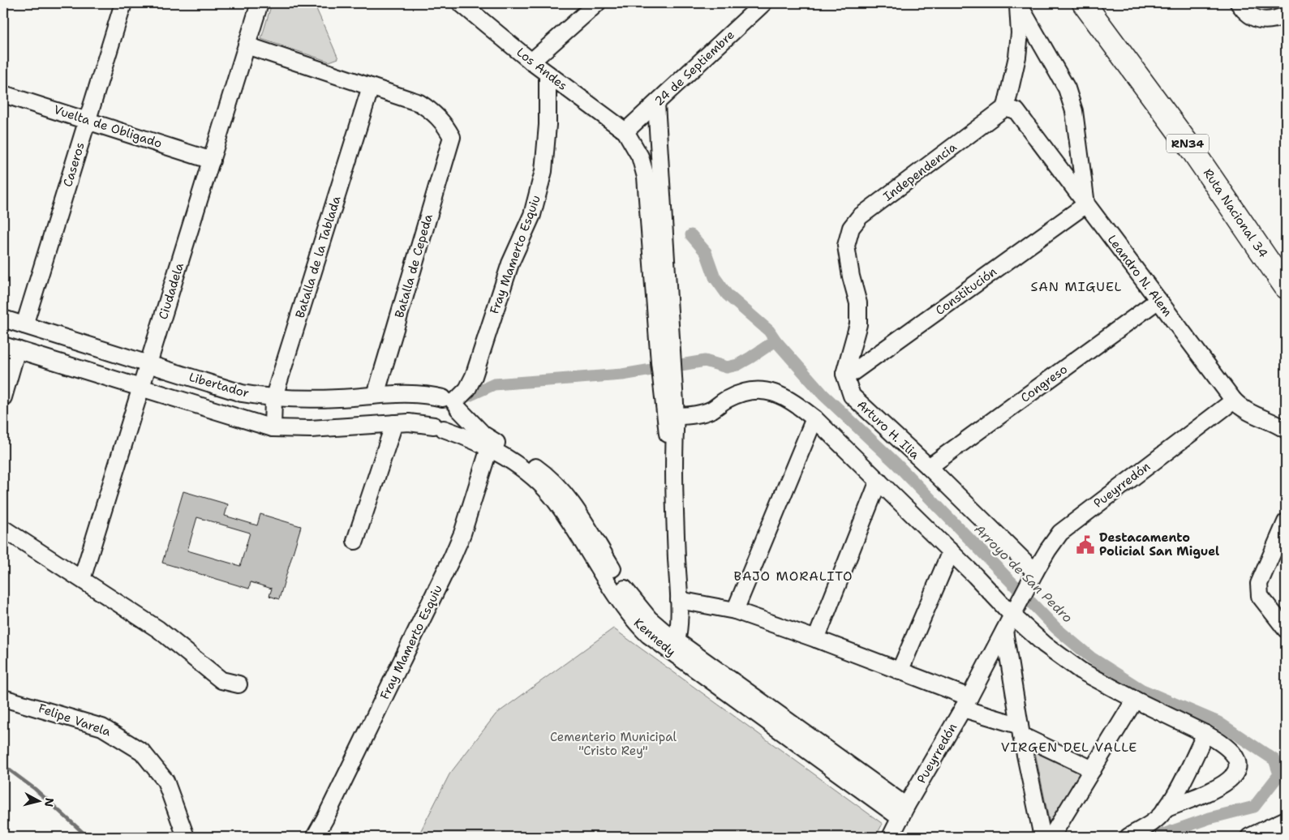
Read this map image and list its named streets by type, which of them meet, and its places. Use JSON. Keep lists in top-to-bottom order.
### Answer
{
  "streets": {
    "highway": ["RN34", "Ruta Nacional 34"],
    "street": [
      "24 de Septiembre",
      "Los Andes",
      "Vuelta de Obligado",
      "Caseros",
      "Independencia",
      "Fray Mamerto Esquiu",
      "Batalla de la Tablada",
      "Batalla de Cepeda",
      "Leandro N. Alem",
      "Ciudadela",
      "Constitución",
      "Congreso",
      "Libertador",
      "Arturo H. Ilia",
      "Pueyrredón",
      "Kennedy",
      "Felipe Varela"
    ]
  },
  "crossings": [
    ["24 de Septiembre", "Los Andes"],
    ["Los Andes", "Fray Mamerto Esquiu"],
    ["Vuelta de Obligado", "Caseros"],
    ["Vuelta de Obligado", "Ciudadela"],
    ["Caseros", "Libertador"],
    ["Independencia", "Leandro N. Alem"],
    ["Independencia", "Constitución"],
    ["Independencia", "Arturo H. Ilia"],
    ["Fray Mamerto Esquiu", "Libertador"],
    ["Fray Mamerto Esquiu", "Kennedy"],
    ["Batalla de la Tablada", "Batalla de Cepeda"],
    ["Batalla de la Tablada", "Libertador"],
    ["Batalla de Cepeda", "Libertador"],
    ["Leandro N. Alem", "Constitución"],
    ["Leandro N. Alem", "Congreso"],
    ["Leandro N. Alem", "Pueyrredón"],
    ["Ciudadela", "Libertador"],
    ["Constitución", "Arturo H. Ilia"],
    ["Congreso", "Arturo H. Ilia"],
    ["Libertador", "Kennedy"],
    ["Arturo H. Ilia", "Pueyrredón"],
    ["Pueyrredón", "Kennedy"]
  ],
  "districts": ["SAN MIGUEL", "BAJO MORALITO", "VIRGEN DEL VALLE"],
  "water": ["Arroyo de San Pedro"],
  "parks": ["Cementerio Municipal \"Cristo Rey\""],
  "places": {
    "public building": ["Destacamento Policial San Miguel"]
  },
  "north": "right"
}
